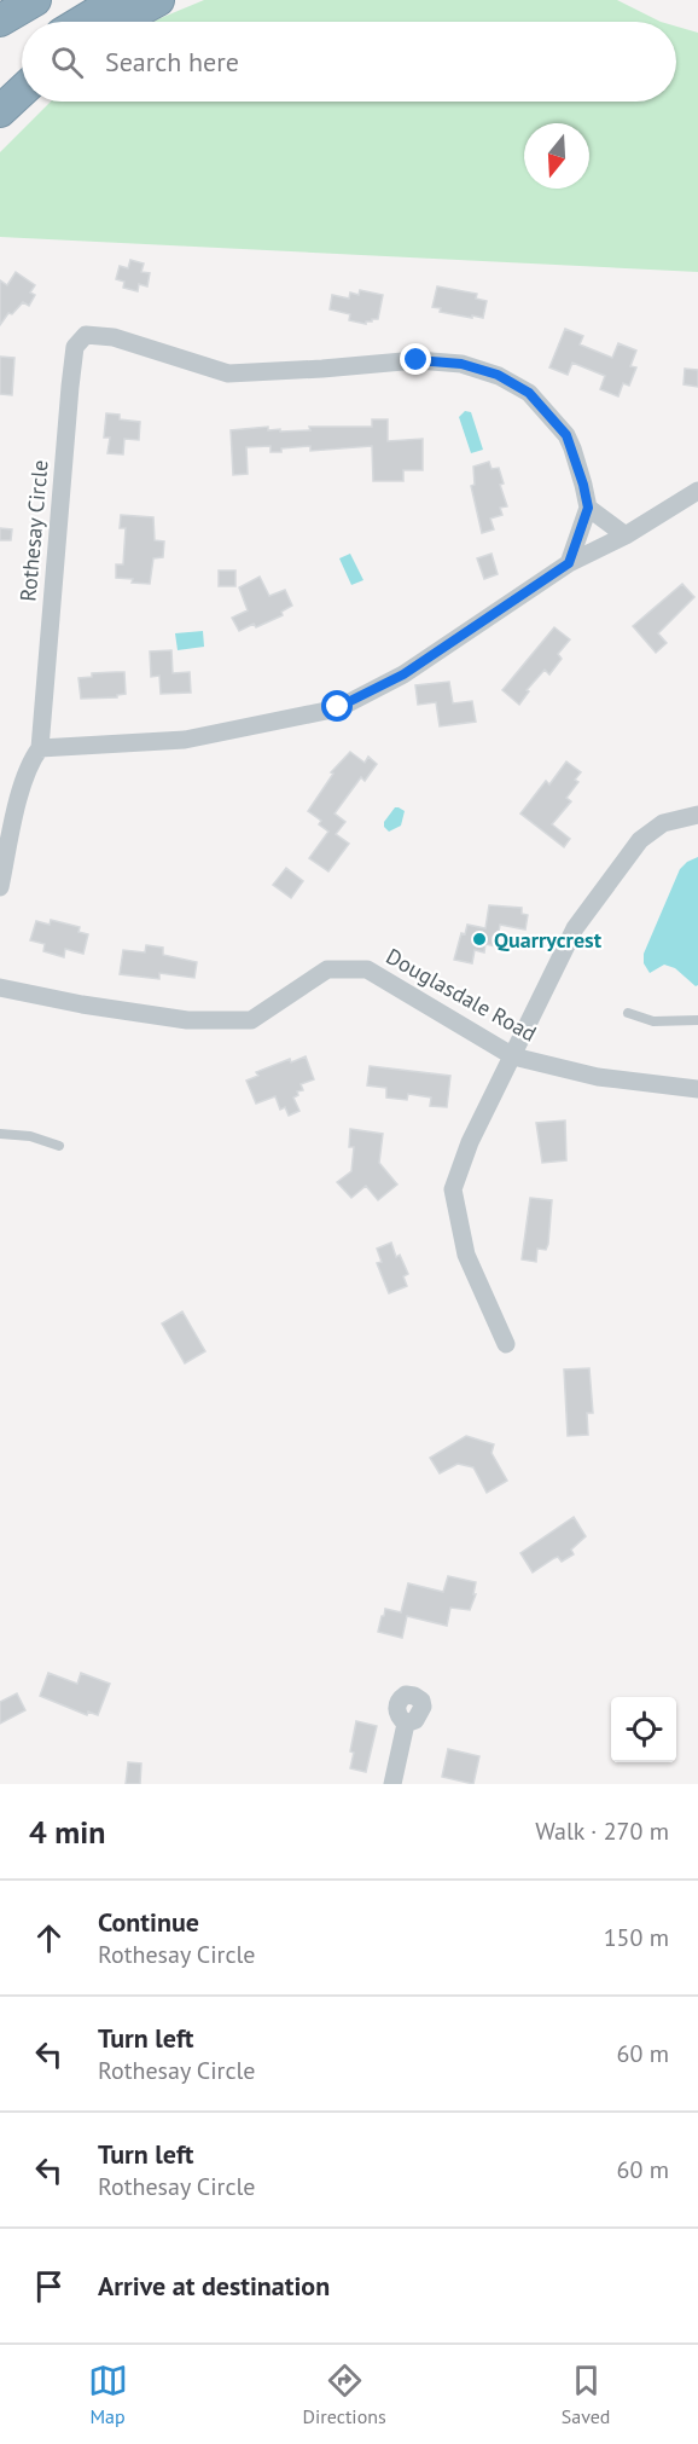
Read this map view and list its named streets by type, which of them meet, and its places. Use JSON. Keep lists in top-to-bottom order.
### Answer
{
  "streets": {
    "street": ["Rothesay Circle", "Douglasdale Road"]
  },
  "places": ["Quarrycrest"],
  "north": "bottom",
  "page": {
    "search": "Search here",
    "heading": ["4 min", "Walk · 270 m"],
    "list": [
      ["Continue", "Rothesay Circle", "150 m"],
      ["Turn left", "Rothesay Circle", "60 m"],
      ["Turn left", "Rothesay Circle", "60 m"],
      "Arrive at destination"
    ],
    "nav": ["Map", "Directions", "Saved"]
  }
}
